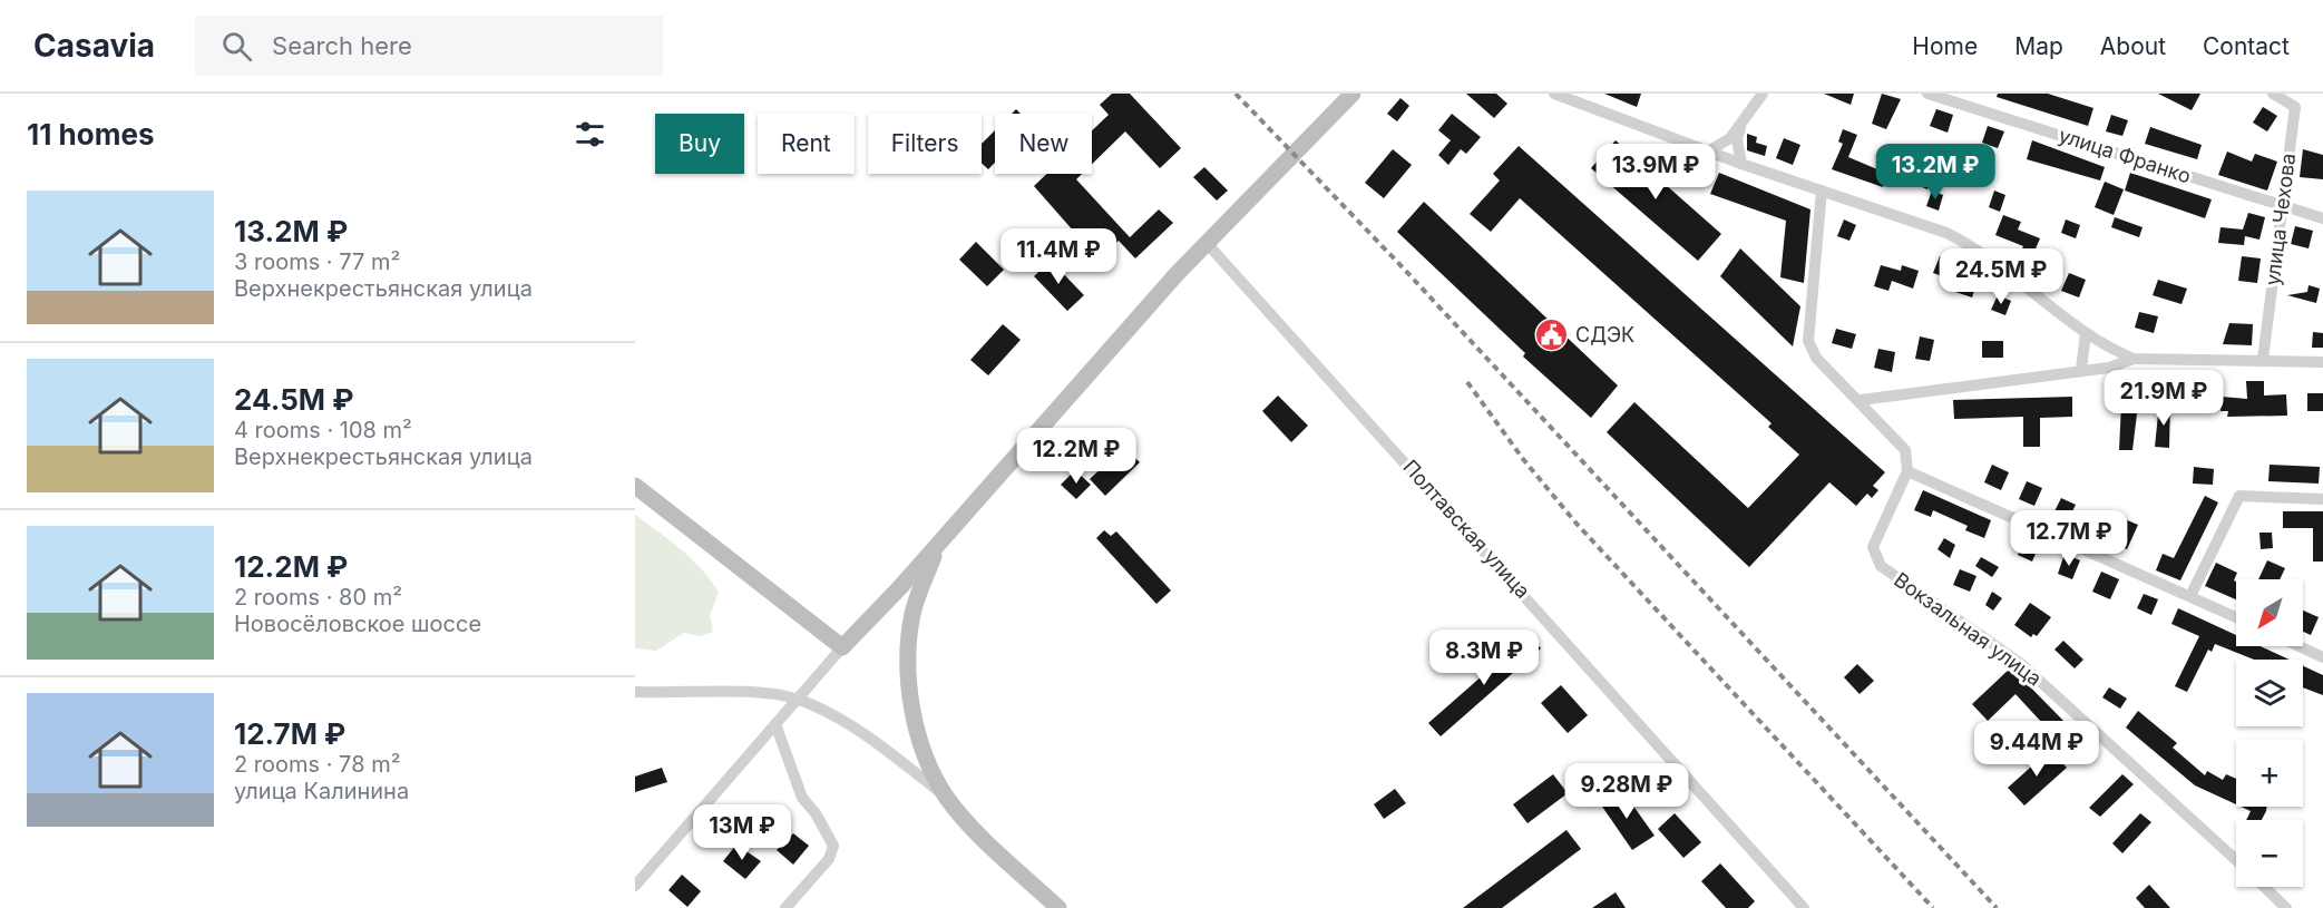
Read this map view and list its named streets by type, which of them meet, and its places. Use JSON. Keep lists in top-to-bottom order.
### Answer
{
  "streets": {
    "street": [
      "улица Франко",
      "улица Чехова",
      "Полтавская улица",
      "Вокзальная улица"
    ]
  },
  "crossings": [
    ["улица Франко", "улица Чехова"]
  ],
  "places": {
    "public building": ["СДЭК"]
  },
  "north": "bottom left",
  "page": {
    "header": "Casavia",
    "search": "Search here",
    "nav": [
      "Home",
      "Map",
      "About",
      "Contact"
    ],
    "heading": "11 homes",
    "chip": [
      "Buy",
      "Rent",
      "Filters",
      "New"
    ],
    "price": [
      "13.9M ₽",
      "13.2M ₽",
      "11.4M ₽",
      "24.5M ₽",
      "21.9M ₽",
      "12.2M ₽",
      "12.7M ₽",
      "8.3M ₽",
      "9.44M ₽",
      "9.28M ₽",
      "13M ₽"
    ],
    "list": [
      {
        "name": "13.2M ₽",
        "note": "3 rooms · 77 m² · Верхнекрестьянская улица"
      },
      {
        "name": "24.5M ₽",
        "note": "4 rooms · 108 m² · Верхнекрестьянская улица"
      },
      {
        "name": "12.2M ₽",
        "note": "2 rooms · 80 m² · Новосёловское шоссе"
      },
      {
        "name": "12.7M ₽",
        "note": "2 rooms · 78 m² · улица Калинина"
      }
    ],
    "map_buttons": ["+", "−"]
  }
}
